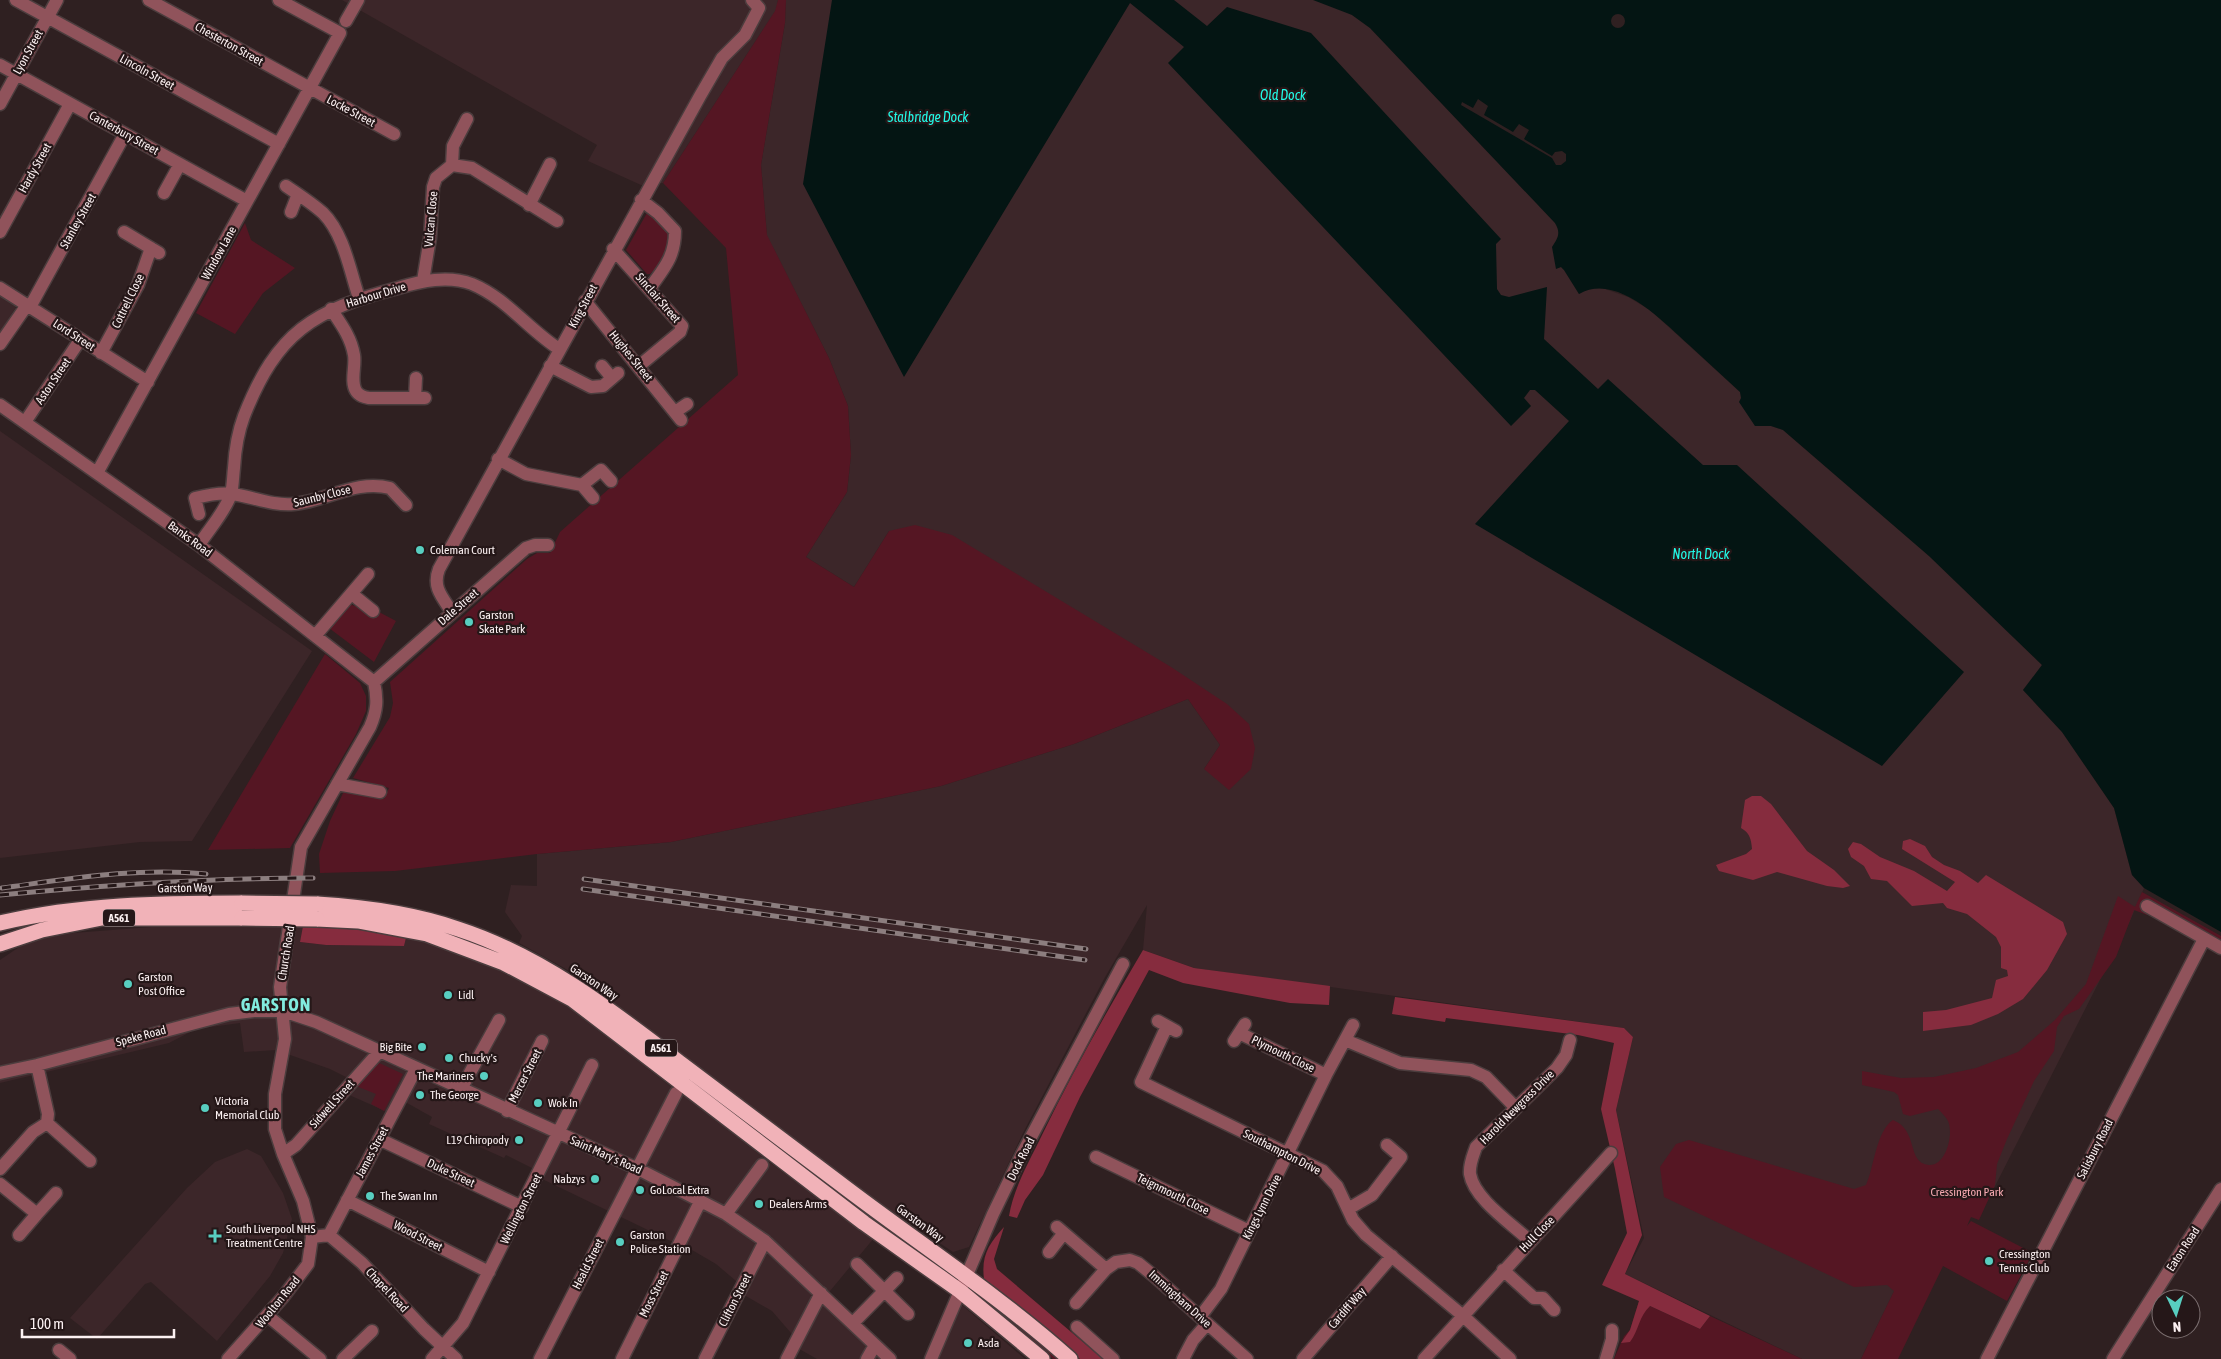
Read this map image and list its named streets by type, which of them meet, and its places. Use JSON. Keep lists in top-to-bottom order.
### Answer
{
  "streets": {
    "highway": ["Garston Way", "A561"],
    "street": [
      "Chesterton Street",
      "Lyon Street",
      "Lincoln Street",
      "Locke Street",
      "Canterbury Street",
      "Hardy Street",
      "Vulcan Close",
      "Stanley Street",
      "Window Lane",
      "Harbour Drive",
      "Sinclair Street",
      "Cottrell Close",
      "King Street",
      "Lord Street",
      "Hughes Street",
      "Aston Street",
      "Saunby Close",
      "Banks Road",
      "Dale Street",
      "Church Road",
      "Speke Road",
      "Plymouth Close",
      "Mercer Street",
      "Sidwell Street",
      "Harold Newgrass Drive",
      "Salisbury Road",
      "James Street",
      "Southampton Drive",
      "Saint Mary's Road",
      "Dock Road",
      "Duke Street",
      "Teignmouth Close",
      "Kings Lynn Drive",
      "Wellington Street",
      "Hull Close",
      "Wood Street",
      "Eaton Road",
      "Heald Street",
      "Chapel Road",
      "Moss Street",
      "Immingham Drive",
      "Clifton Street",
      "Woolton Road",
      "Cardiff Way"
    ]
  },
  "crossings": [
    ["Chesterton Street", "Locke Street"],
    ["Chesterton Street", "Window Lane"],
    ["Lyon Street", "Lincoln Street"],
    ["Lyon Street", "Canterbury Street"],
    ["Lincoln Street", "Window Lane"],
    ["Locke Street", "Window Lane"],
    ["Canterbury Street", "Hardy Street"],
    ["Canterbury Street", "Stanley Street"],
    ["Canterbury Street", "Window Lane"],
    ["Vulcan Close", "Harbour Drive"],
    ["Stanley Street", "Lord Street"],
    ["Window Lane", "Lord Street"],
    ["Window Lane", "Banks Road"],
    ["Harbour Drive", "King Street"],
    ["Harbour Drive", "Saunby Close"],
    ["Harbour Drive", "Banks Road"],
    ["Sinclair Street", "King Street"],
    ["Sinclair Street", "Hughes Street"],
    ["Cottrell Close", "Lord Street"],
    ["King Street", "Hughes Street"],
    ["King Street", "Dale Street"],
    ["Lord Street", "Aston Street"],
    ["Aston Street", "Banks Road"],
    ["Banks Road", "Dale Street"],
    ["Banks Road", "Church Road"],
    ["Dale Street", "Church Road"],
    ["Garston Way", "Dock Road"],
    ["A561", "Dock Road"],
    ["Church Road", "Speke Road"],
    ["Church Road", "Sidwell Street"],
    ["Church Road", "Saint Mary's Road"],
    ["Church Road", "Woolton Road"],
    ["Speke Road", "Saint Mary's Road"],
    ["Plymouth Close", "Kings Lynn Drive"],
    ["Mercer Street", "Saint Mary's Road"],
    ["Sidwell Street", "Saint Mary's Road"],
    ["Harold Newgrass Drive", "Hull Close"],
    ["James Street", "Saint Mary's Road"],
    ["James Street", "Duke Street"],
    ["James Street", "Wood Street"],
    ["James Street", "Chapel Road"],
    ["Southampton Drive", "Kings Lynn Drive"],
    ["Southampton Drive", "Hull Close"],
    ["Southampton Drive", "Cardiff Way"],
    ["Saint Mary's Road", "Wellington Street"],
    ["Saint Mary's Road", "Heald Street"],
    ["Saint Mary's Road", "Moss Street"],
    ["Saint Mary's Road", "Clifton Street"],
    ["Duke Street", "Wellington Street"],
    ["Teignmouth Close", "Kings Lynn Drive"],
    ["Kings Lynn Drive", "Immingham Drive"],
    ["Wellington Street", "Wood Street"],
    ["Wellington Street", "Chapel Road"]
  ],
  "districts": ["GARSTON"],
  "water": ["Old Dock", "Stalbridge Dock", "North Dock"],
  "parks": ["Cressington Park"],
  "places": {
    "other": [
      "Coleman Court",
      "Garston Skate Park",
      "Garston Post Office",
      "Lidl",
      "Big Bite",
      "Chucky's",
      "The Mariners",
      "The George",
      "Wok In",
      "Victoria Memorial Club",
      "L19 Chiropody",
      "Nabzys",
      "GoLocal Extra",
      "The Swan Inn",
      "Dealers Arms",
      "Garston Police Station",
      "Cressington Tennis Club",
      "Asda"
    ],
    "health": ["South Liverpool NHS Treatment Centre"]
  },
  "scale_bar": "100 m",
  "north": "bottom"
}
